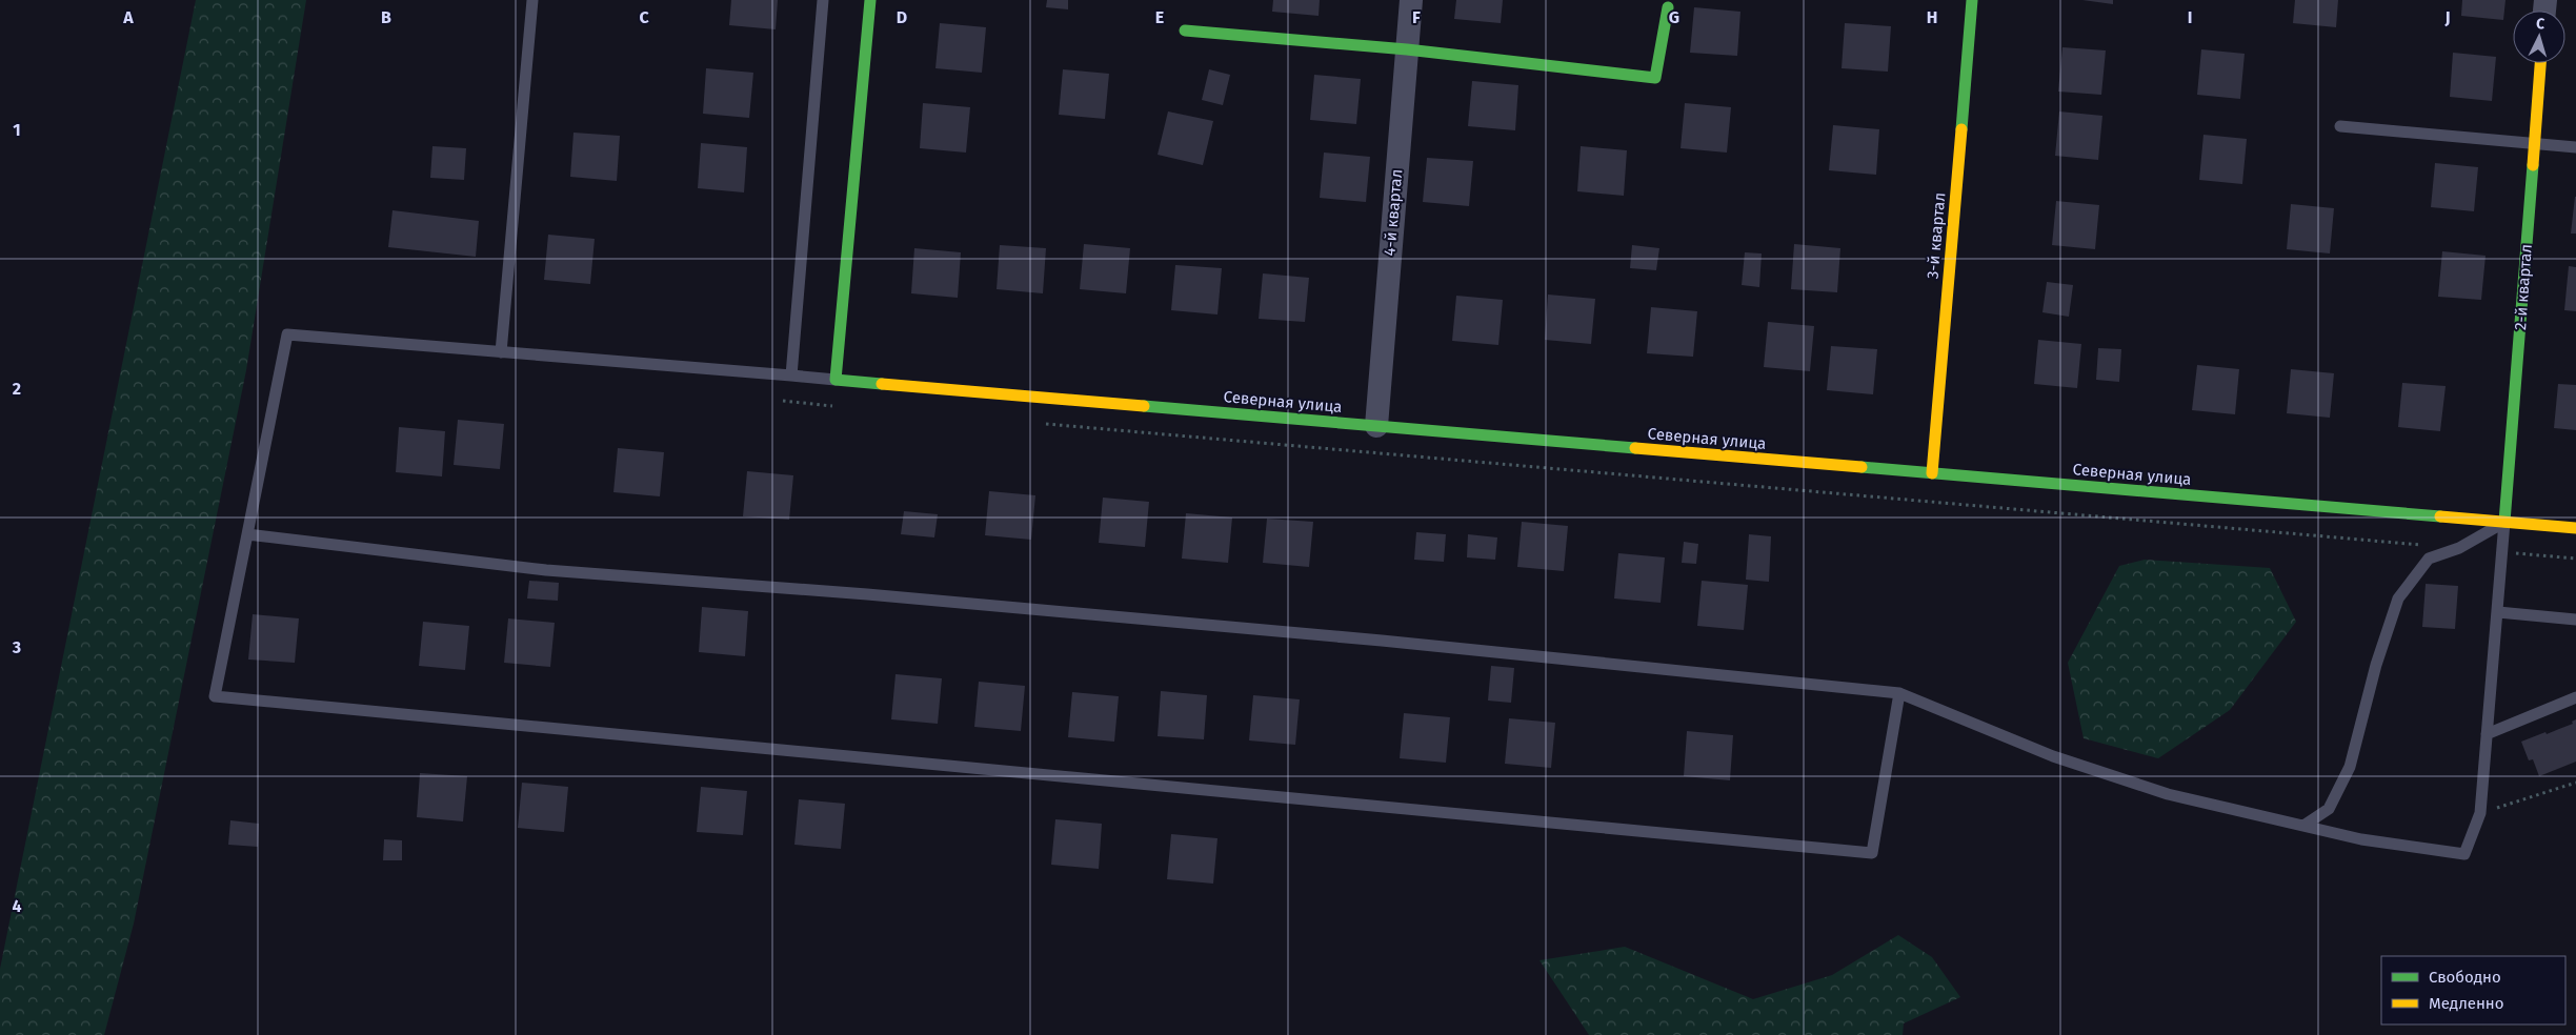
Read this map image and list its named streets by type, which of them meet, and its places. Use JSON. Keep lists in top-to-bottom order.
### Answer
{
  "streets": {
    "street": [
      "4-й квартал",
      "3-й квартал",
      "2-й квартал",
      "Северная улица"
    ]
  },
  "crossings": [
    ["4-й квартал", "Северная улица"],
    ["3-й квартал", "Северная улица"],
    ["2-й квартал", "Северная улица"]
  ],
  "legend": ["Свободно", "Медленно"],
  "north": "top",
  "grid": {
    "columns": [
      "A",
      "B",
      "C",
      "D",
      "E",
      "F",
      "G",
      "H",
      "I",
      "J"
    ],
    "rows": [
      "1",
      "2",
      "3",
      "4"
    ]
  }
}
